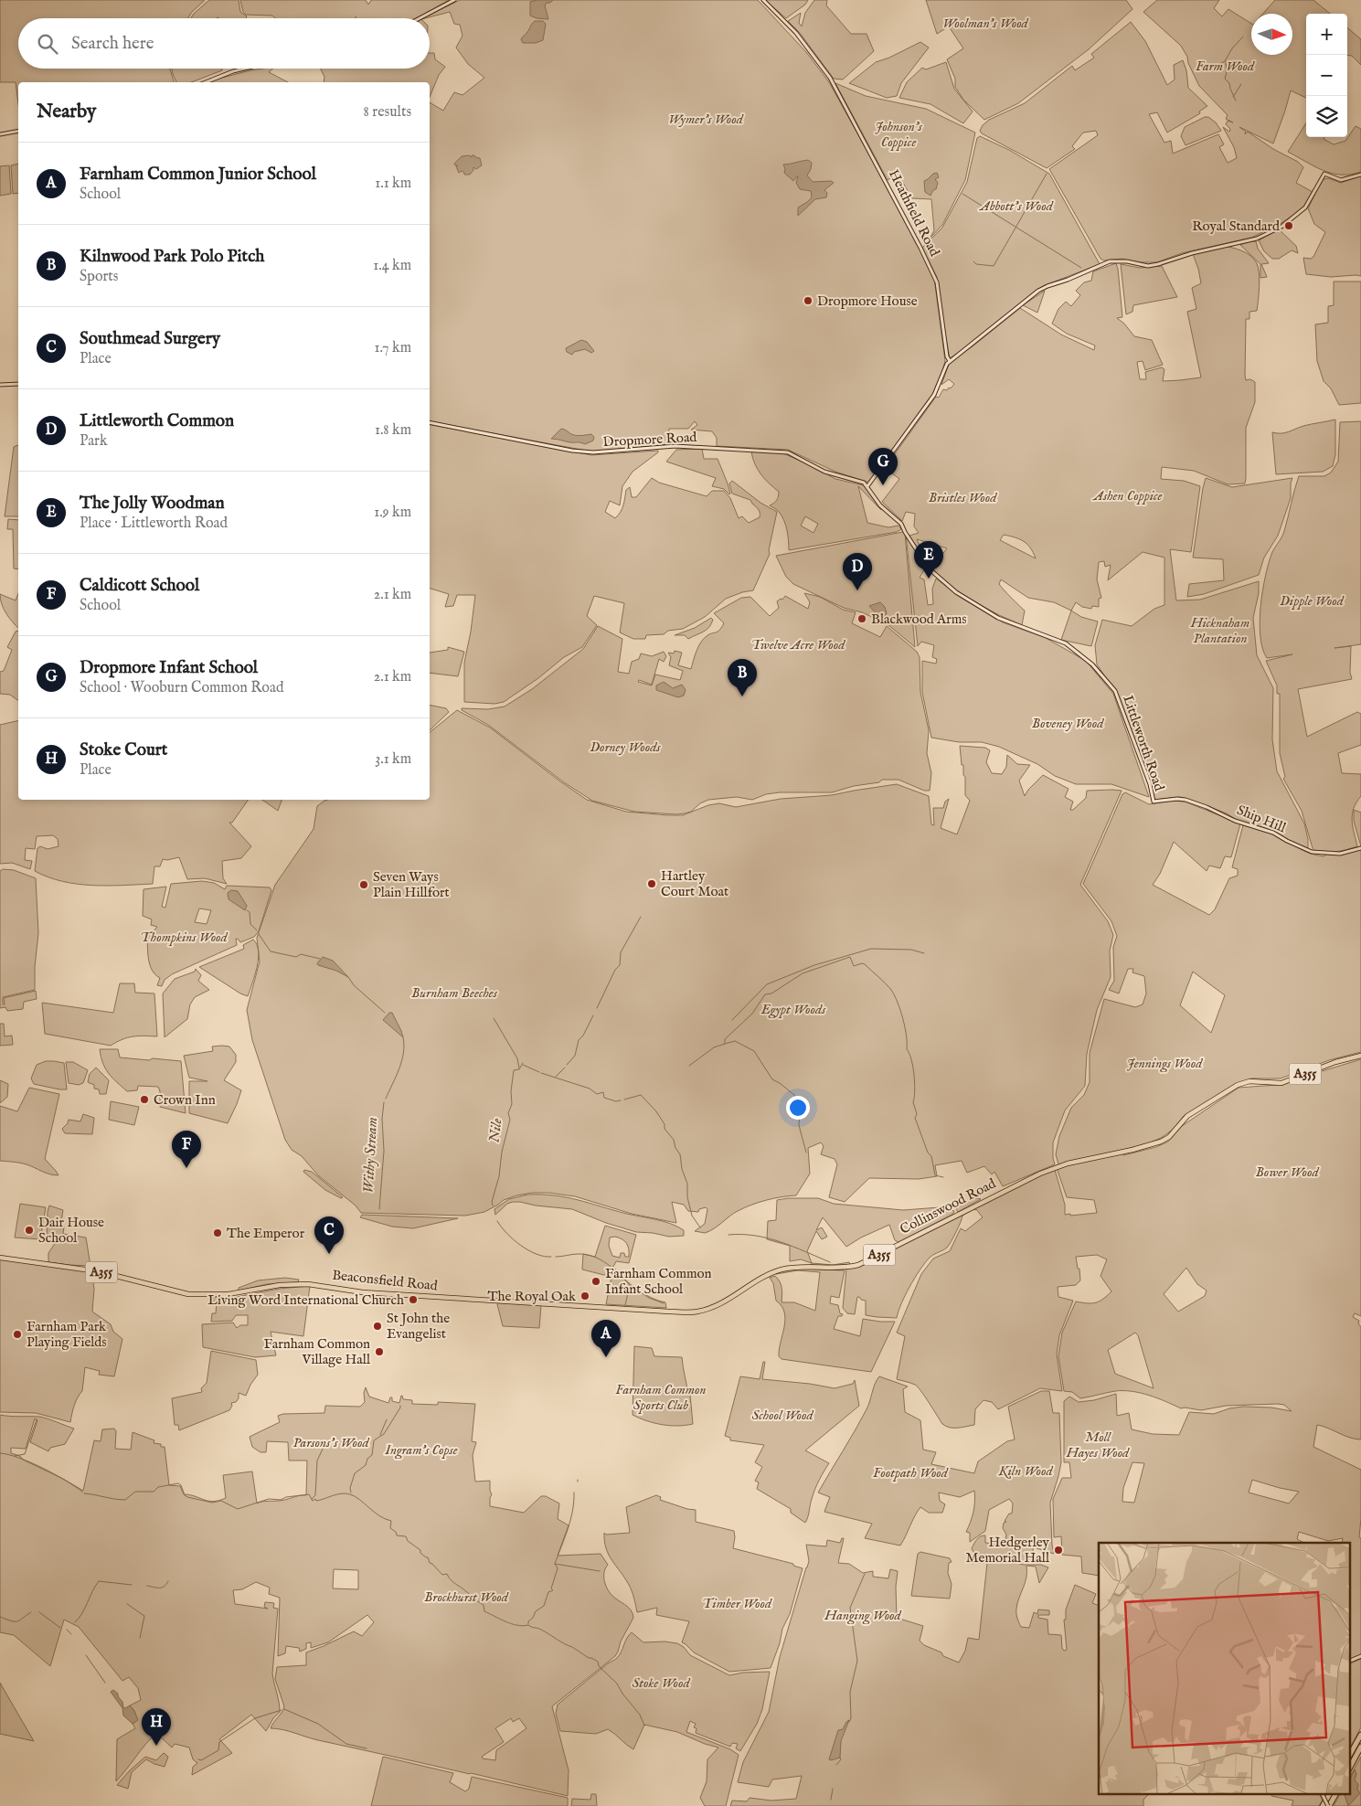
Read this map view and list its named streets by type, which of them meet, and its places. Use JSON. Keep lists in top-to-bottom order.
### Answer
{
  "streets": {
    "main road": ["A355", "Collinswood Road", "Beaconsfield Road"],
    "street": [
      "Heathfield Road",
      "Dropmore Road",
      "Littleworth Road",
      "Ship Hill"
    ]
  },
  "crossings": [
    ["Dropmore Road", "Littleworth Road"],
    ["Littleworth Road", "Ship Hill"],
    ["Collinswood Road", "Beaconsfield Road"]
  ],
  "water": ["Nile", "Withy Stream"],
  "parks": [
    "Woolman's Wood",
    "Farm Wood",
    "Wymer's Wood",
    "Johnson's Coppice",
    "Abbott's Wood",
    "Ashen Coppice",
    "Bristles Wood",
    "Dipple Wood",
    "Hicknaham Plantation",
    "Twelve Acre Wood",
    "Boveney Wood",
    "Dorney Woods",
    "Thompkins Wood",
    "Burnham Beeches",
    "Egypt Woods",
    "Jennings Wood",
    "Bower Wood",
    "Farnham Common Sports Club",
    "School Wood",
    "Moll Hayes Wood",
    "Parsons's Wood",
    "Ingram's Copse",
    "Kiln Wood",
    "Footpath Wood",
    "Brockhurst Wood",
    "Timber Wood",
    "Hanging Wood",
    "Stoke Wood"
  ],
  "places": [
    "Royal Standard",
    "Dropmore House",
    "Blackwood Arms",
    "Hartley Court Moat",
    "Seven Ways Plain Hillfort",
    "Crown Inn",
    "Dair House School",
    "The Emperor",
    "Farnham Common Infant School",
    "The Royal Oak",
    "Living Word International Church",
    "St John the Evangelist",
    "Farnham Park Playing Fields",
    "Farnham Common Village Hall",
    "Hedgerley Memorial Hall"
  ],
  "north": "right",
  "page": {
    "map_buttons": ["+", "−"],
    "search": "Search here",
    "heading": ["Nearby", "8 results"],
    "list": [
      {
        "mark": "A",
        "name": "Farnham Common Junior School",
        "note": "School",
        "value": "1.1 km"
      },
      {
        "mark": "B",
        "name": "Kilnwood Park Polo Pitch",
        "note": "Sports",
        "value": "1.4 km"
      },
      {
        "mark": "C",
        "name": "Southmead Surgery",
        "note": "Place",
        "value": "1.7 km"
      },
      {
        "mark": "D",
        "name": "Littleworth Common",
        "note": "Park",
        "value": "1.8 km"
      },
      {
        "mark": "E",
        "name": "The Jolly Woodman",
        "note": "Place · Littleworth Road",
        "value": "1.9 km"
      },
      {
        "mark": "F",
        "name": "Caldicott School",
        "note": "School",
        "value": "2.1 km"
      },
      {
        "mark": "G",
        "name": "Dropmore Infant School",
        "note": "School · Wooburn Common Road",
        "value": "2.1 km"
      },
      {
        "mark": "H",
        "name": "Stoke Court",
        "note": "Place",
        "value": "3.1 km"
      }
    ],
    "pins": [
      "G",
      "E",
      "D",
      "B",
      "F",
      "C",
      "A",
      "H"
    ]
  }
}
